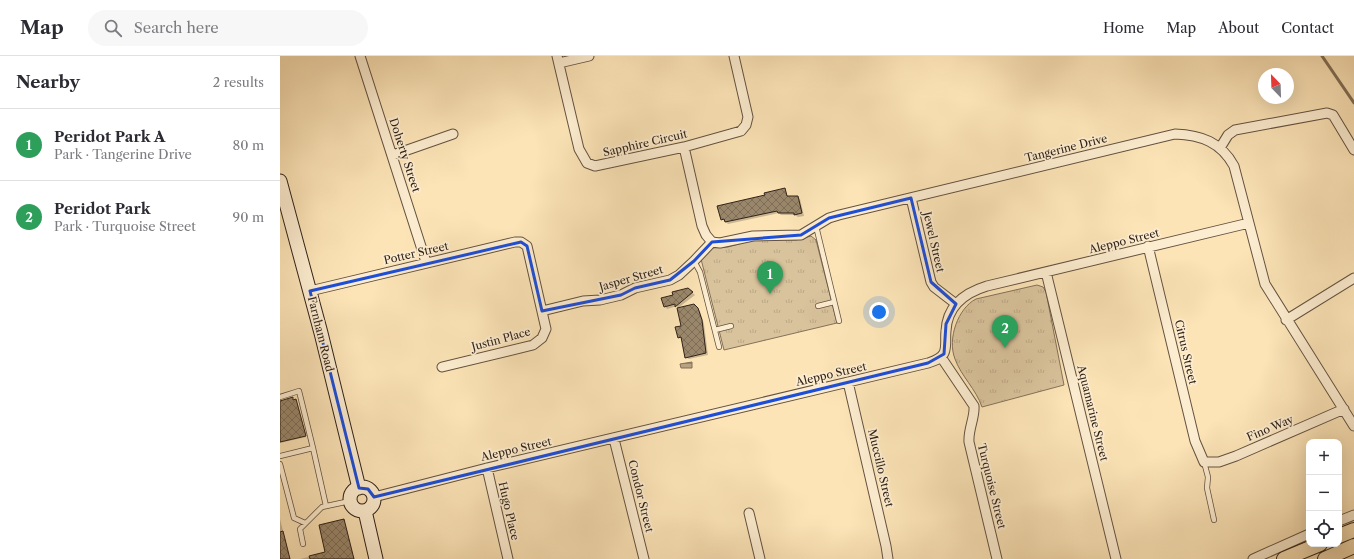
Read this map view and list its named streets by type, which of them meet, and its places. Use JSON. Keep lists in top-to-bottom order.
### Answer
{
  "streets": {
    "street": [
      "Sapphire Circuit",
      "Tangerine Drive",
      "Doherty Street",
      "Aleppo Street",
      "Jewel Street",
      "Potter Street",
      "Jasper Street",
      "Farnham Road",
      "Justin Place",
      "Citrus Street",
      "Aquamarine Street",
      "Fino Way",
      "Muccillo Street",
      "Turquoise Street",
      "Condor Street",
      "Hugo Place"
    ]
  },
  "crossings": [
    ["Tangerine Drive", "Aleppo Street"],
    ["Tangerine Drive", "Jewel Street"],
    ["Tangerine Drive", "Jasper Street"],
    ["Tangerine Drive", "Fino Way"],
    ["Doherty Street", "Potter Street"],
    ["Aleppo Street", "Jewel Street"],
    ["Aleppo Street", "Farnham Road"],
    ["Aleppo Street", "Citrus Street"],
    ["Aleppo Street", "Aquamarine Street"],
    ["Aleppo Street", "Muccillo Street"],
    ["Aleppo Street", "Turquoise Street"],
    ["Aleppo Street", "Condor Street"],
    ["Aleppo Street", "Hugo Place"],
    ["Potter Street", "Farnham Road"],
    ["Potter Street", "Justin Place"],
    ["Jasper Street", "Justin Place"],
    ["Citrus Street", "Fino Way"]
  ],
  "north": "top left",
  "page": {
    "header": "Map",
    "search": "Search here",
    "nav": [
      "Home",
      "Map",
      "About",
      "Contact"
    ],
    "heading": ["Nearby", "2 results"],
    "list": [
      {
        "mark": "1",
        "name": "Peridot Park A",
        "note": "Park · Tangerine Drive",
        "value": "80 m"
      },
      {
        "mark": "2",
        "name": "Peridot Park",
        "note": "Park · Turquoise Street",
        "value": "90 m"
      }
    ],
    "pins": ["1", "2"],
    "map_buttons": ["+", "−"]
  }
}
